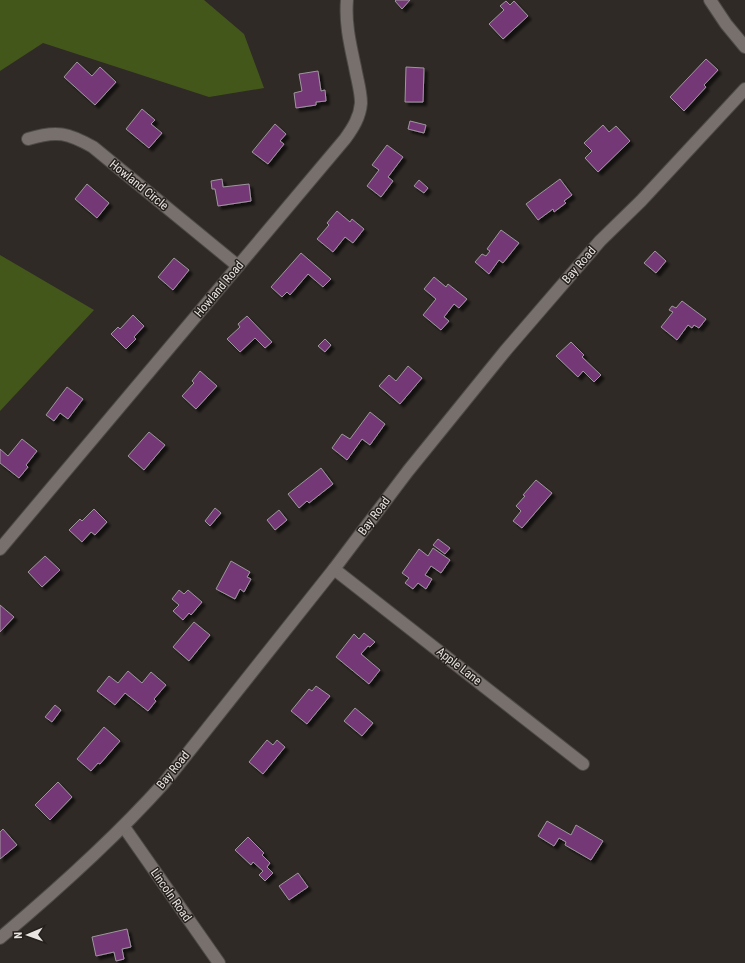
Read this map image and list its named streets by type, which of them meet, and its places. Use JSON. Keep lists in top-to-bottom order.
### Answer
{
  "streets": {
    "street": [
      "Howland Circle",
      "Bay Road",
      "Howland Road",
      "Apple Lane",
      "Lincoln Road"
    ]
  },
  "crossings": [
    ["Howland Circle", "Howland Road"],
    ["Bay Road", "Apple Lane"],
    ["Bay Road", "Lincoln Road"]
  ],
  "north": "left"
}
